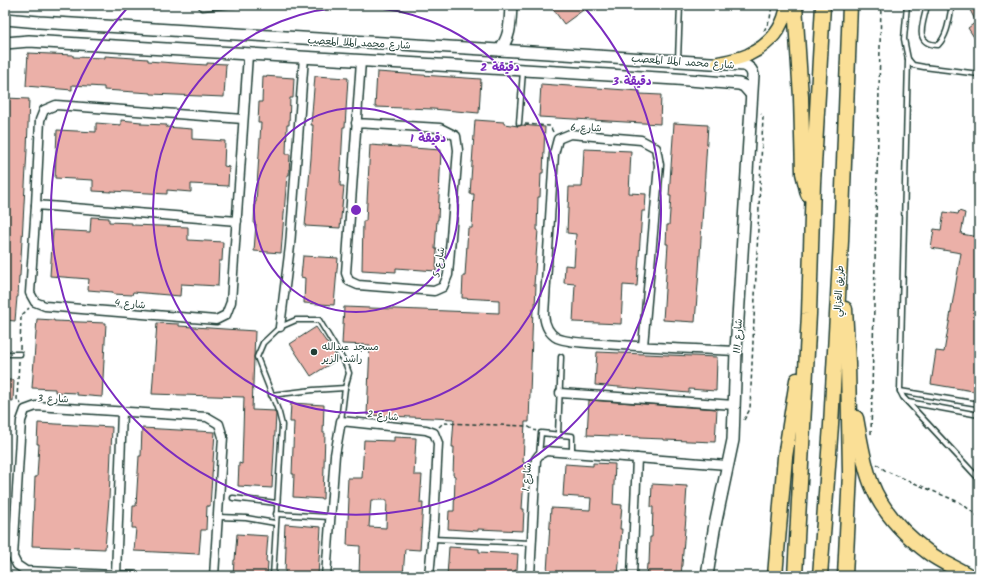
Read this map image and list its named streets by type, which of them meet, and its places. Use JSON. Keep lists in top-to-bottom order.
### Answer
{
  "streets": {
    "highway": ["طريق الغزالي"],
    "street": [
      "شارع محمد الملا المعصب",
      "شارع 6",
      "شارع 5",
      "شارع 4",
      "شارع 111",
      "شارع 3",
      "شارع 2",
      "شارع 1"
    ]
  },
  "crossings": [
    ["شارع محمد الملا المعصب", "شارع 5"],
    ["شارع محمد الملا المعصب", "شارع 4"],
    ["شارع محمد الملا المعصب", "شارع 111"],
    ["شارع 6", "شارع 111"],
    ["شارع 111", "شارع 1"]
  ],
  "places": ["مسجد عبدالله راشد الزير"],
  "rings": ["2 دقيقة", "3 دقيقة", "1 دقيقة"]
}
